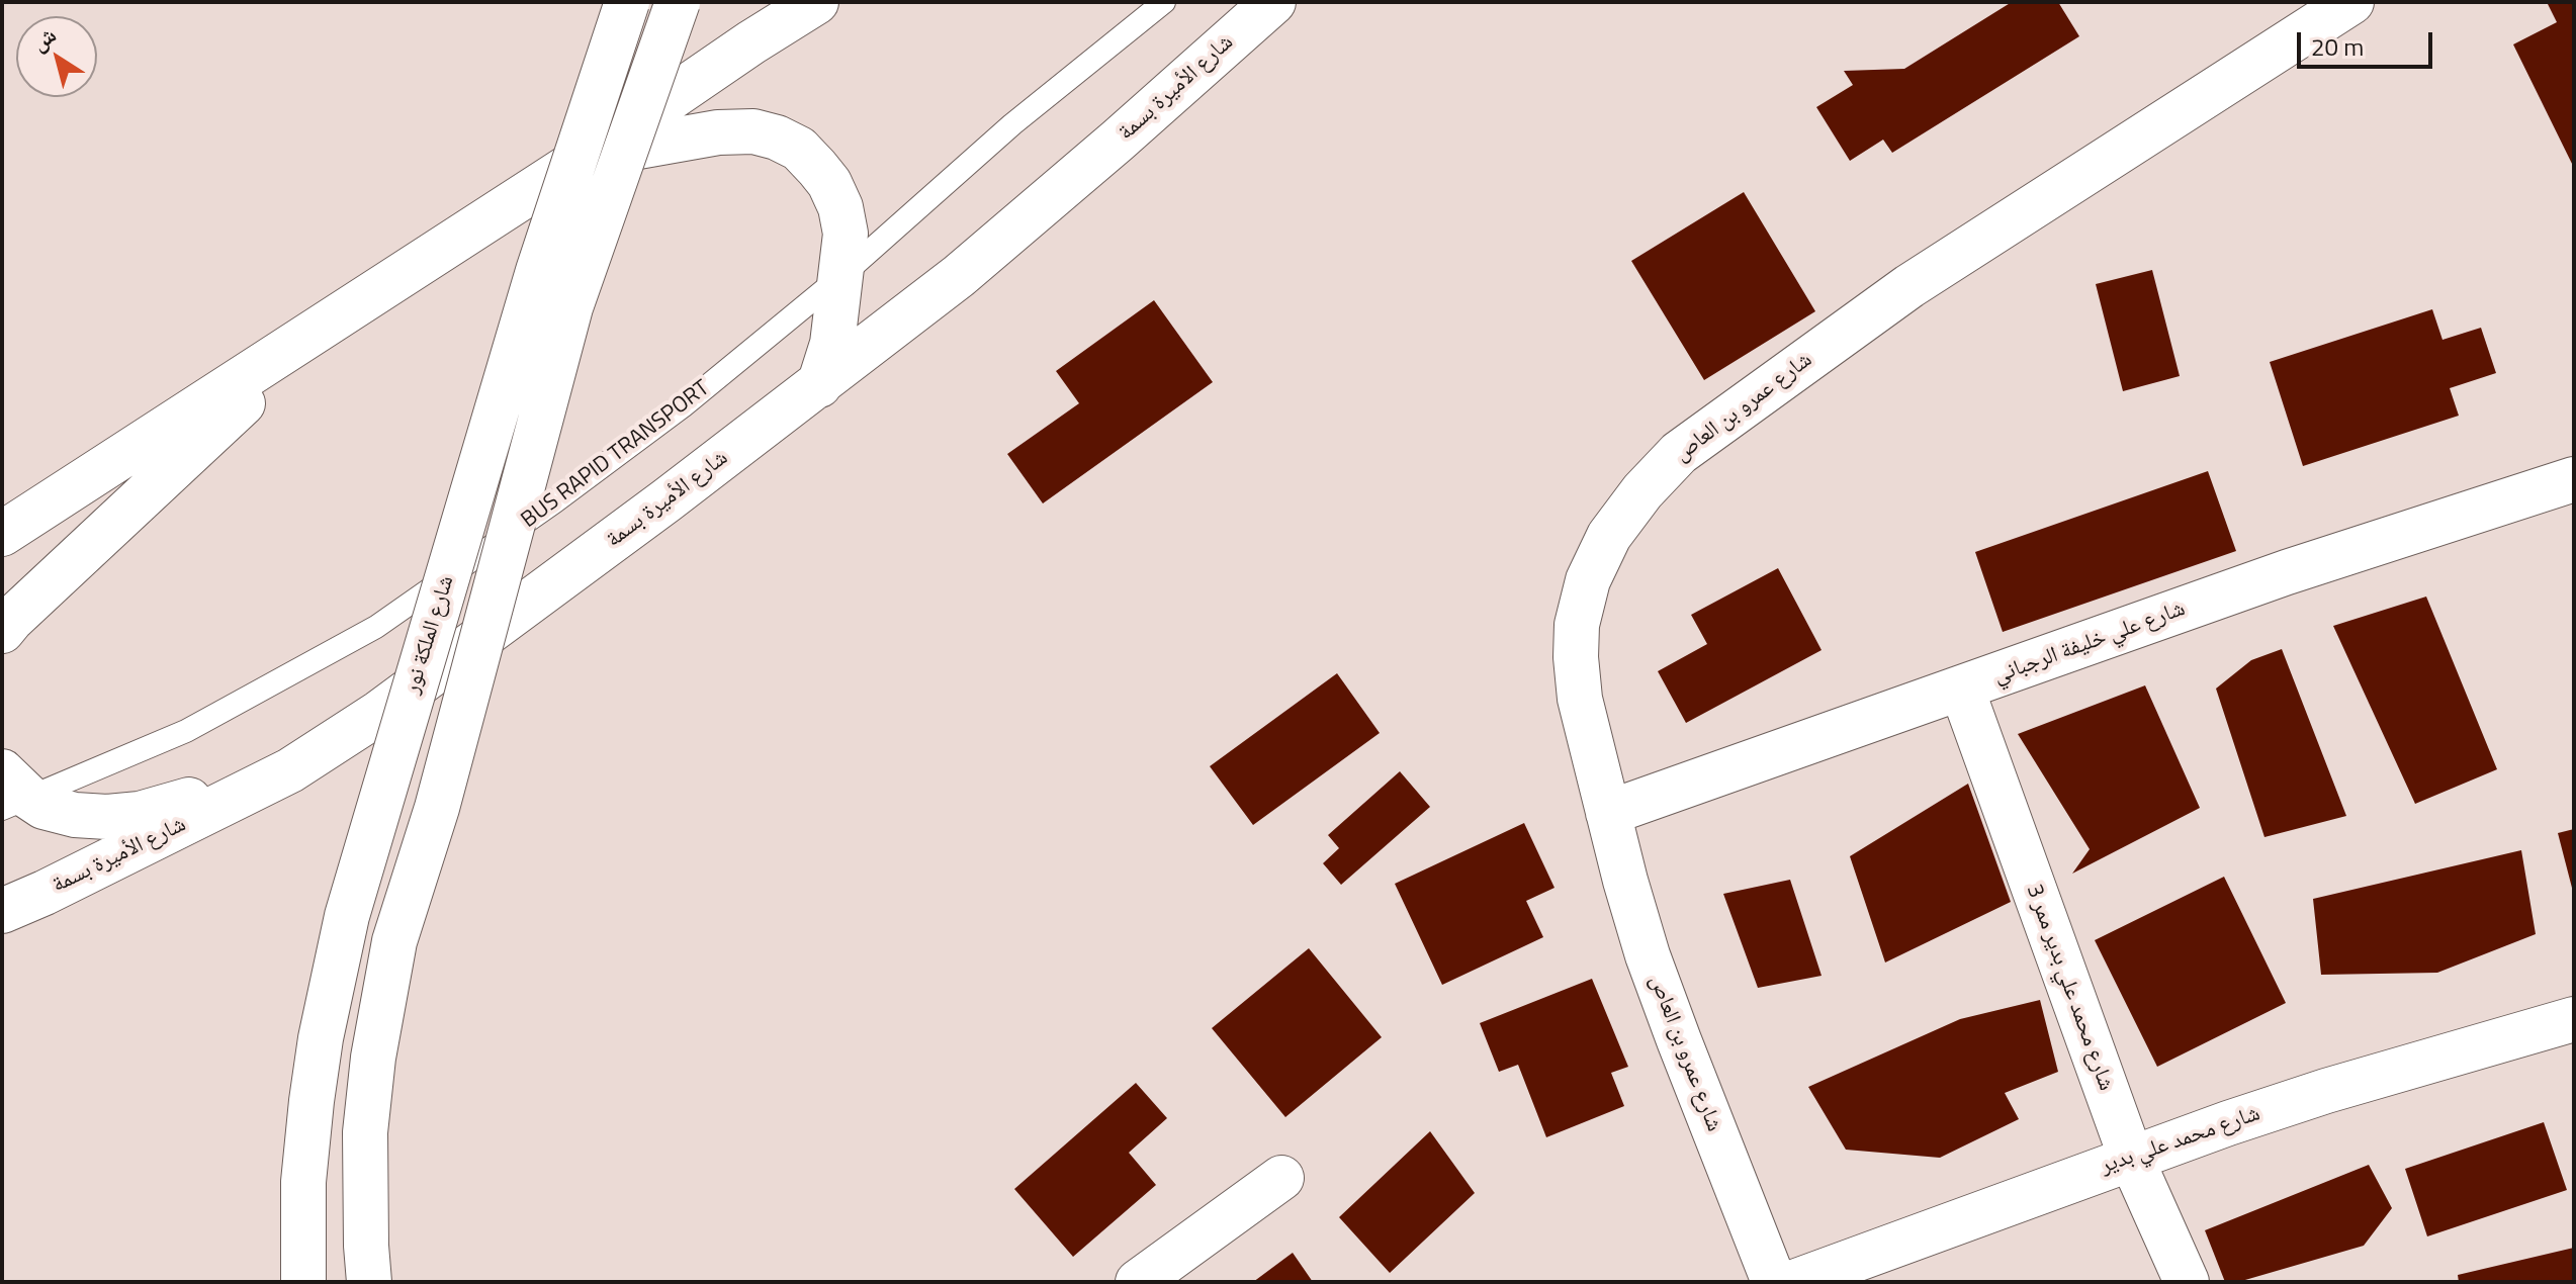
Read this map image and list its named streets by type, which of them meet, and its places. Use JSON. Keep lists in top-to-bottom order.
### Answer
{
  "streets": {
    "main road": [
      "شارع الأميرة بسمة",
      "شارع عمرو بن العاص",
      "شارع الملكة نور",
      "شارع علي خليفة الرجباني",
      "شارع محمد علي بدير ممر 3",
      "شارع محمد علي بدير"
    ],
    "lane": ["BUS RAPID TRANSPORT"]
  },
  "crossings": [
    ["شارع عمرو بن العاص", "شارع علي خليفة الرجباني"],
    ["شارع علي خليفة الرجباني", "شارع محمد علي بدير ممر 3"],
    ["شارع محمد علي بدير ممر 3", "شارع محمد علي بدير"]
  ],
  "scale_bar": "20 m",
  "north": "top left"
}
